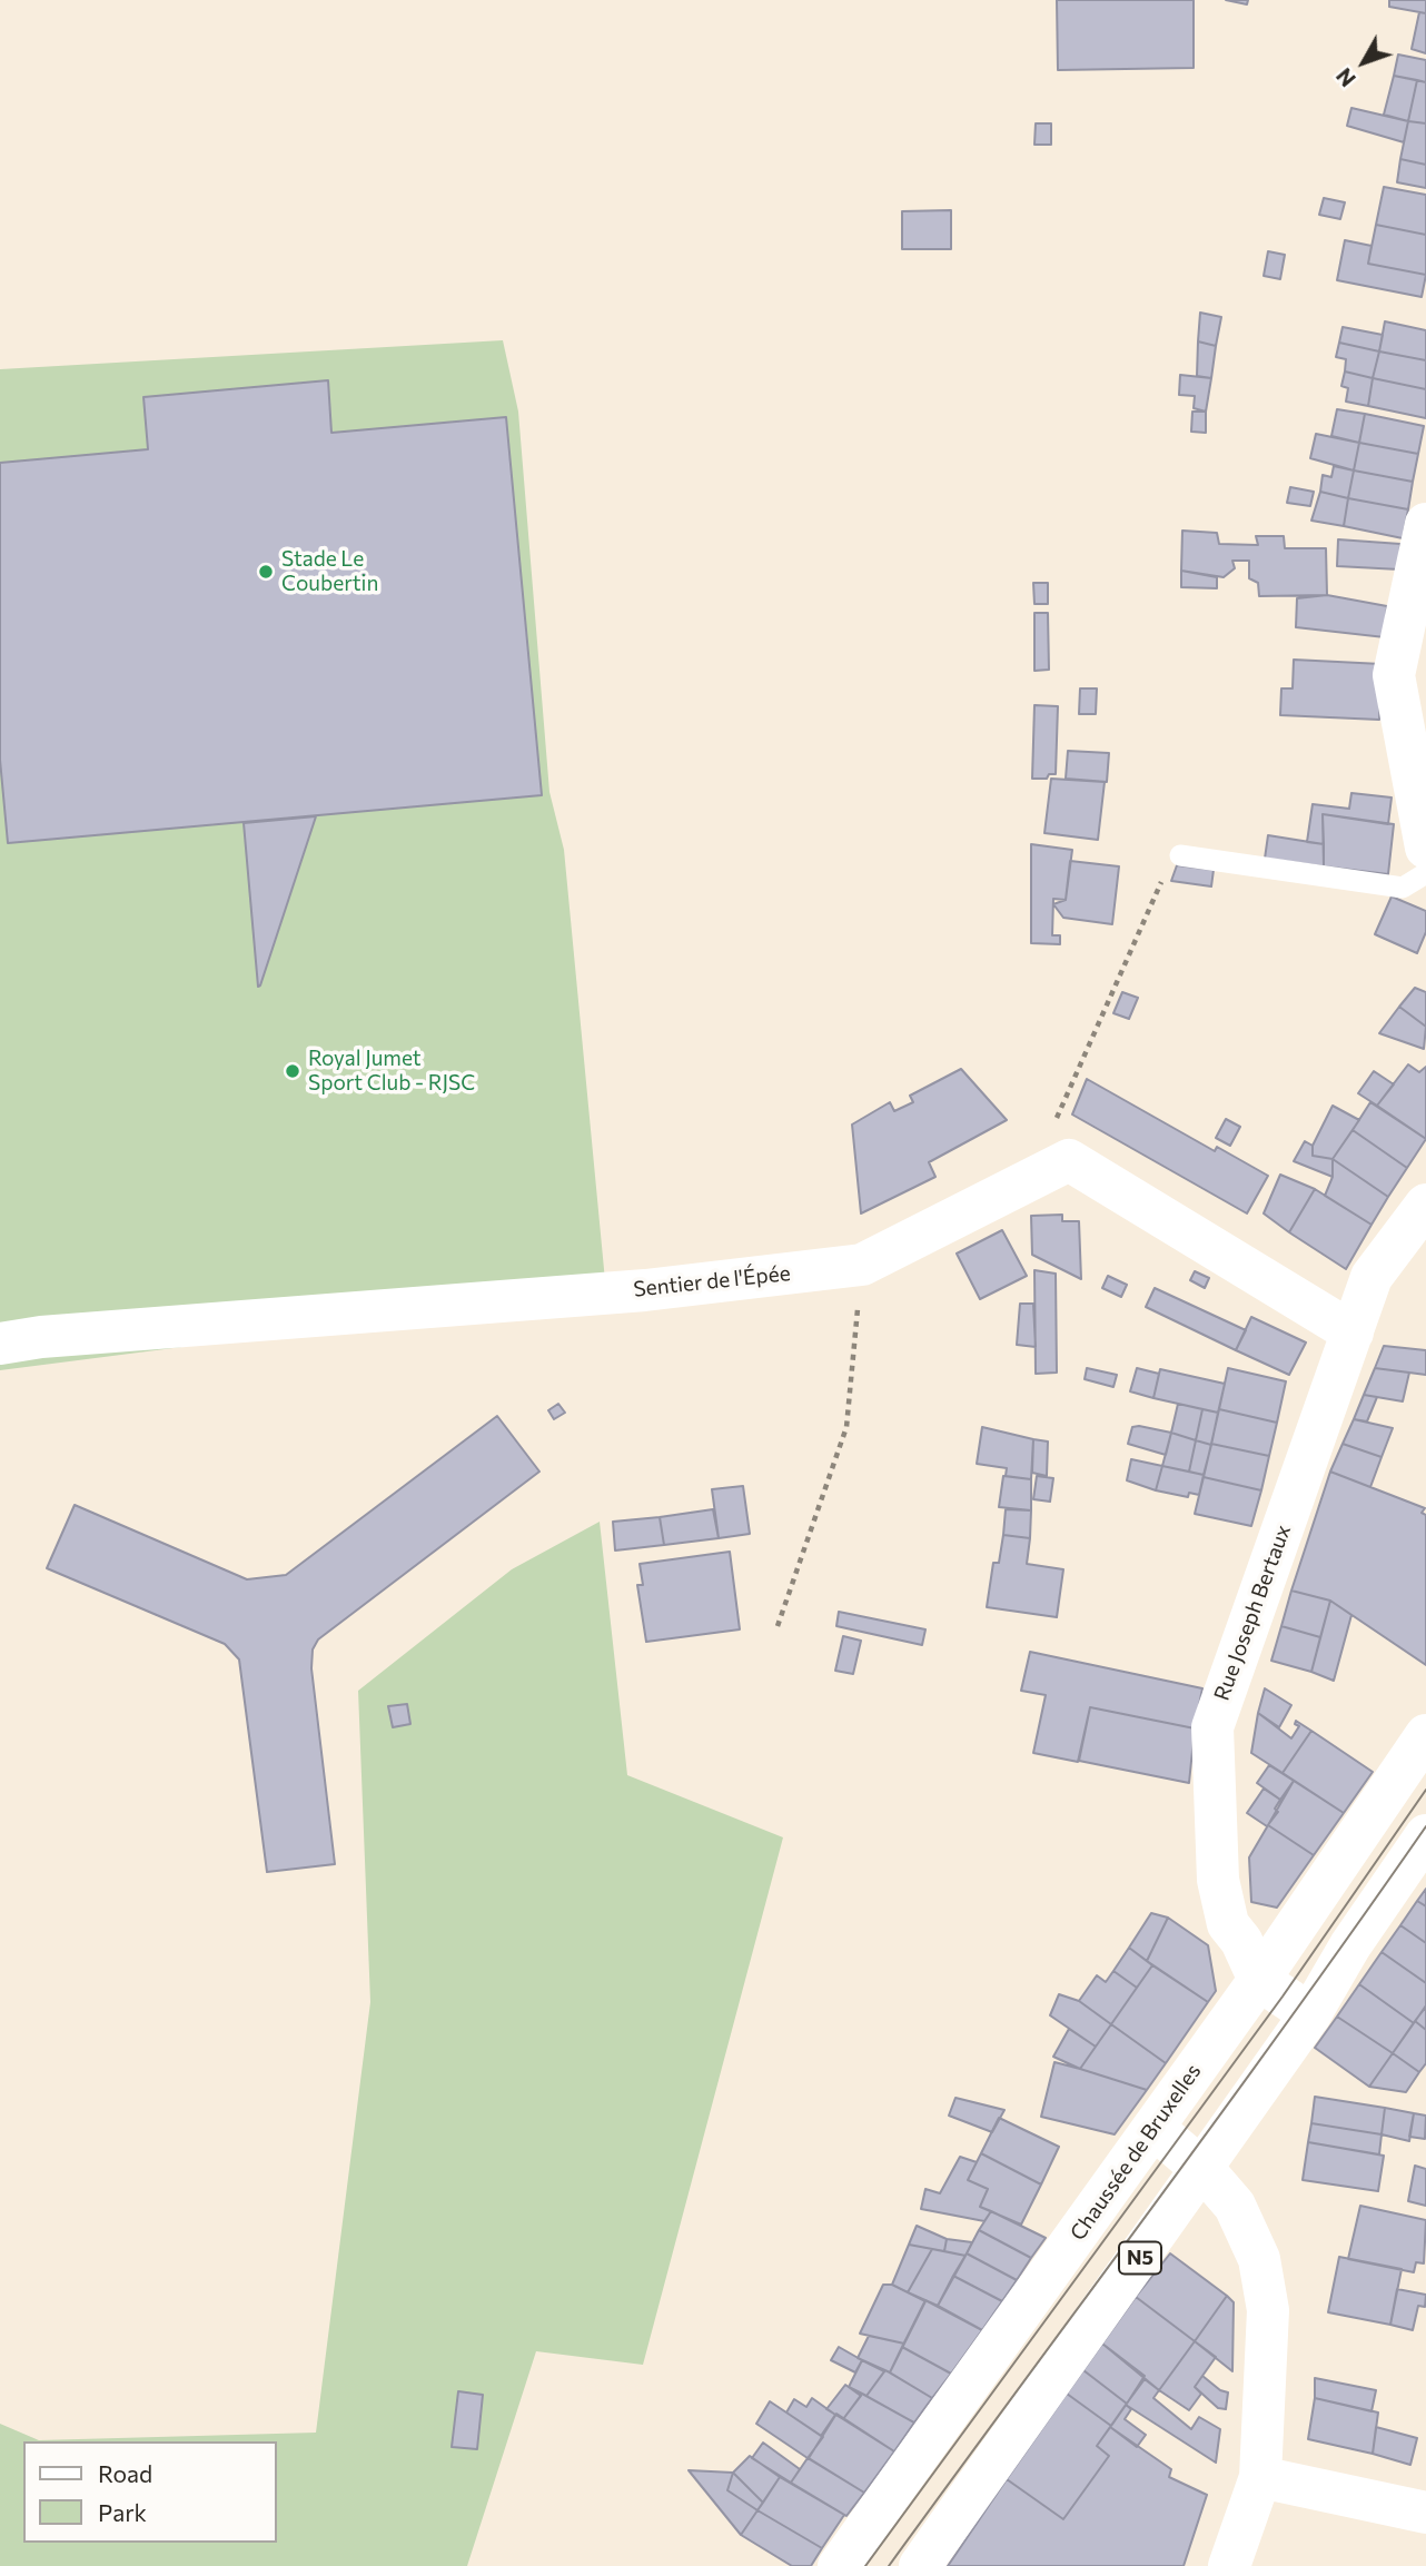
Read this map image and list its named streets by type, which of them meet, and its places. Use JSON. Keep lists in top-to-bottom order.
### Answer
{
  "streets": {
    "street": [
      "Sentier de l'Épée",
      "Rue Joseph Bertaux",
      "Chaussée de Bruxelles",
      "N5"
    ]
  },
  "crossings": [
    ["Rue Joseph Bertaux", "Chaussée de Bruxelles"]
  ],
  "places": ["Stade Le Coubertin", "Royal Jumet Sport Club - RJSC"],
  "legend": ["Road", "Park"],
  "north": "bottom left"
}
